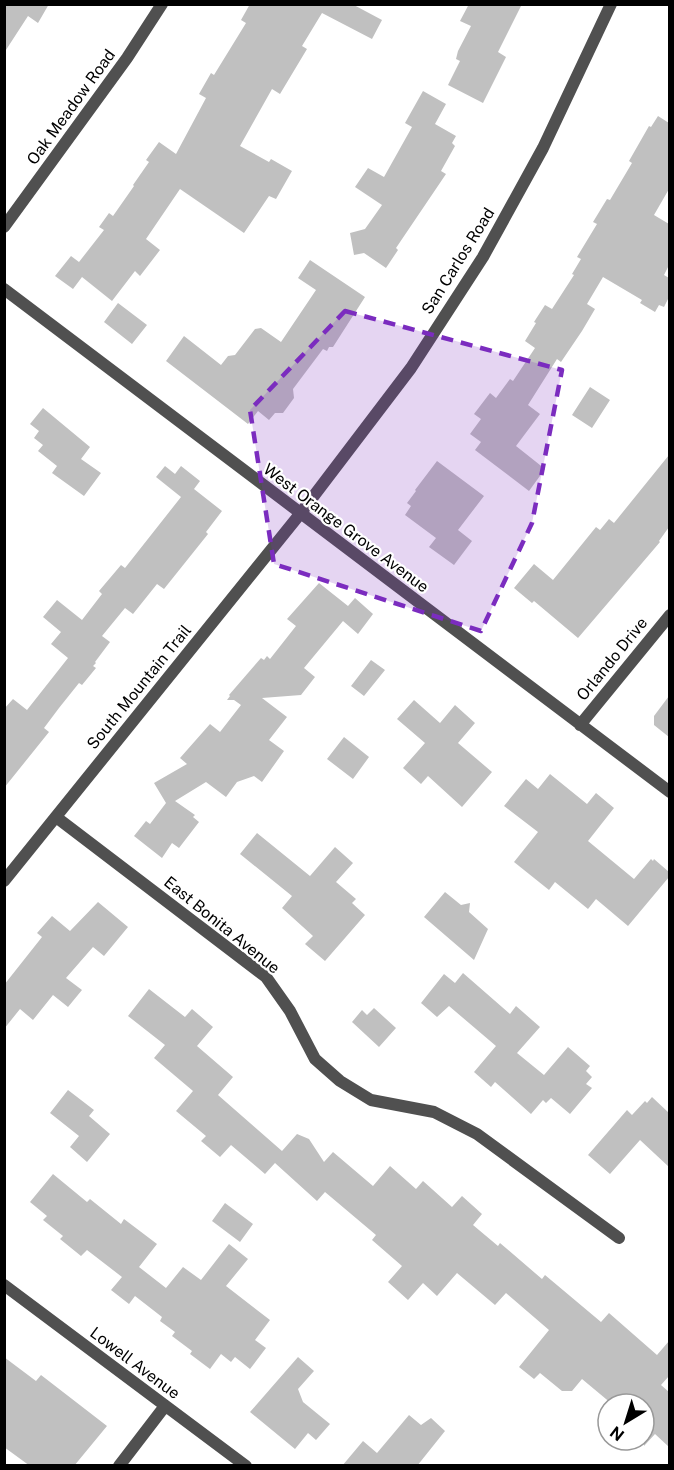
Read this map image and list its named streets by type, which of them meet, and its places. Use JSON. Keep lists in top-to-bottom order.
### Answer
{
  "streets": {
    "street": [
      "Oak Meadow Road",
      "San Carlos Road",
      "West Orange Grove Avenue",
      "Orlando Drive",
      "South Mountain Trail",
      "East Bonita Avenue",
      "Lowell Avenue"
    ]
  },
  "crossings": [
    ["San Carlos Road", "West Orange Grove Avenue"],
    ["San Carlos Road", "South Mountain Trail"],
    ["West Orange Grove Avenue", "Orlando Drive"],
    ["West Orange Grove Avenue", "South Mountain Trail"],
    ["South Mountain Trail", "East Bonita Avenue"]
  ],
  "north": "bottom left"
}
